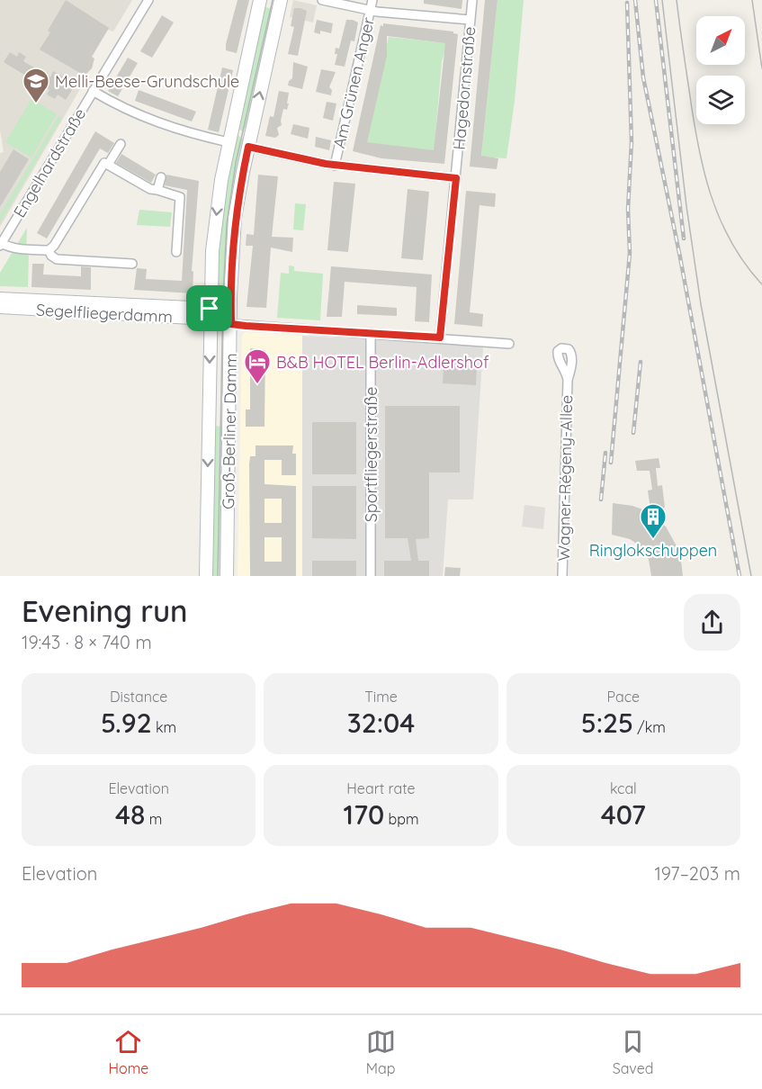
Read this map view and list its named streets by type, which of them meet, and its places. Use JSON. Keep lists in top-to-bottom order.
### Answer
{
  "streets": {
    "main road": ["Segelfliegerdamm", "Groß-Berliner Damm"],
    "street": [
      "Am Grünen Anger",
      "Hagedornstraße",
      "Engelhardstraße",
      "Sportfliegerstraße",
      "Wagner-Régeny-Allee"
    ]
  },
  "crossings": [
    ["Segelfliegerdamm", "Groß-Berliner Damm"]
  ],
  "places": {
    "school or university": ["Melli-Beese-Grundschule"],
    "hotel": ["B&B HOTEL Berlin-Adlershof"],
    "building": ["Ringlokschuppen"]
  },
  "north": "top right",
  "page": {
    "heading": ["Evening run", "19:43 · 8 × 740 m"],
    "stats": [
      ["Distance", "5.92 km"],
      ["Time", "32:04"],
      ["Pace", "5:25 /km"],
      ["Elevation", "48 m"],
      ["Heart rate", "170 bpm"],
      ["kcal", "407"]
    ],
    "chart": ["Elevation", "197–203 m"],
    "tabs": ["Home", "Map", "Saved"]
  }
}
